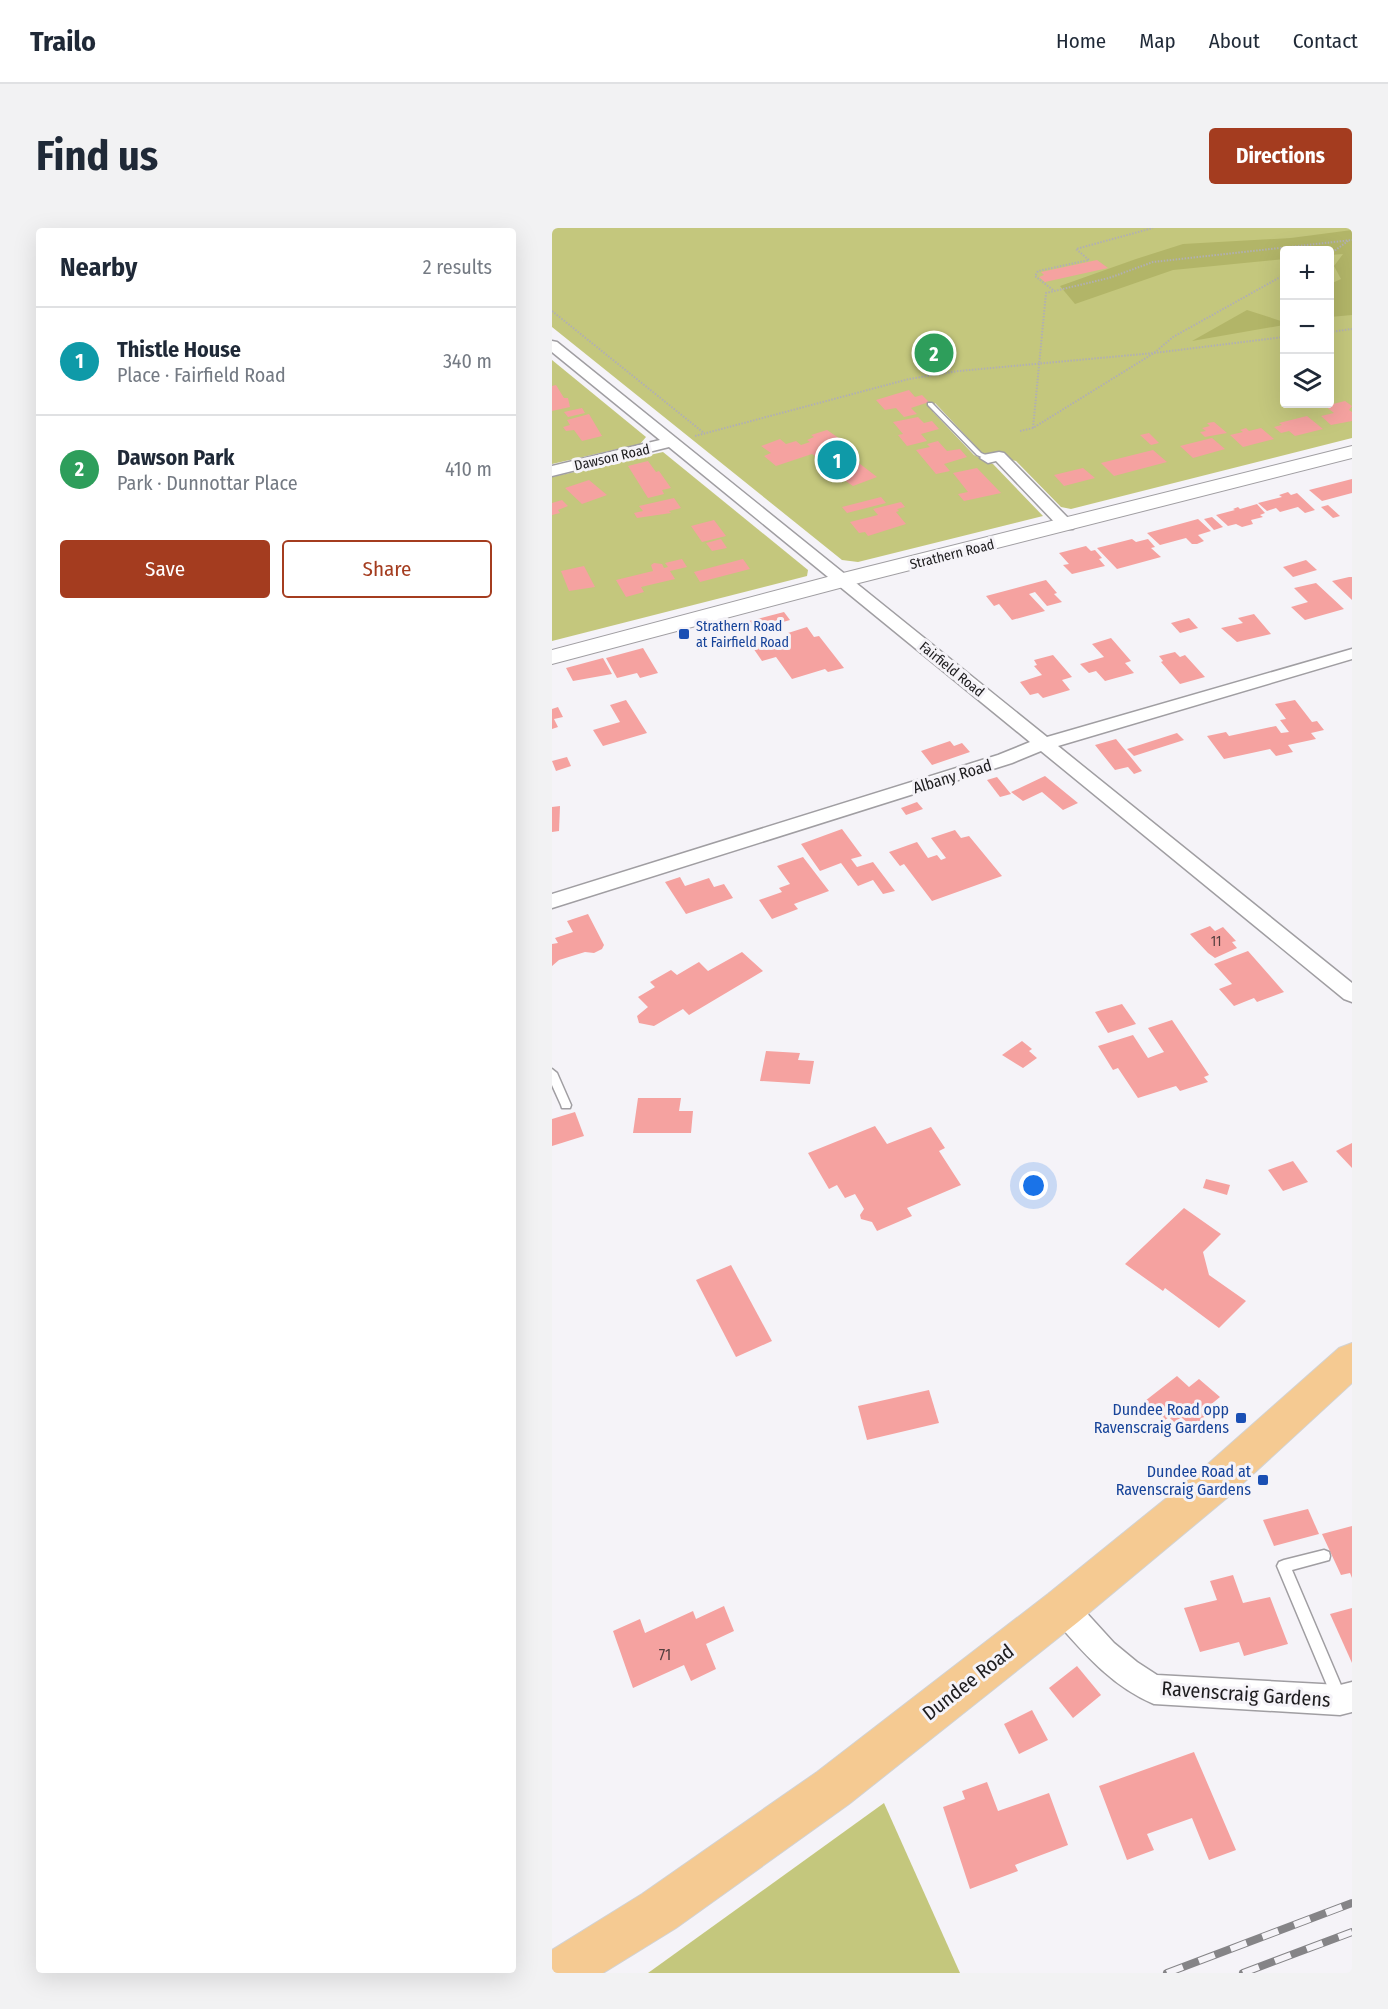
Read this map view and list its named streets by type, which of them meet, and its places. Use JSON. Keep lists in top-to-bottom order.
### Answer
{
  "streets": {
    "main road": ["Dundee Road"],
    "street": [
      "Dawson Road",
      "Strathern Road",
      "Fairfield Road",
      "Albany Road",
      "Ravenscraig Gardens"
    ]
  },
  "crossings": [
    ["Dawson Road", "Fairfield Road"],
    ["Strathern Road", "Fairfield Road"],
    ["Fairfield Road", "Albany Road"],
    ["Dundee Road", "Ravenscraig Gardens"]
  ],
  "places": {
    "transit": ["Strathern Road at Fairfield Road", "Dundee Road opp Ravenscraig Gardens", "Dundee Road at Ravenscraig Gardens"]
  },
  "house_numbers": ["11", "71"],
  "page": {
    "header": "Trailo",
    "nav": [
      "Home",
      "Map",
      "About",
      "Contact"
    ],
    "buttons": [
      "Directions",
      ["Save", "Share"]
    ],
    "title": "Find us",
    "heading": ["Nearby", "2 results"],
    "map_buttons": ["+", "−"],
    "list": [
      {
        "mark": "1",
        "name": "Thistle House",
        "note": "Place · Fairfield Road",
        "value": "340 m"
      },
      {
        "mark": "2",
        "name": "Dawson Park",
        "note": "Park · Dunnottar Place",
        "value": "410 m"
      }
    ],
    "pins": ["2", "1"]
  }
}
